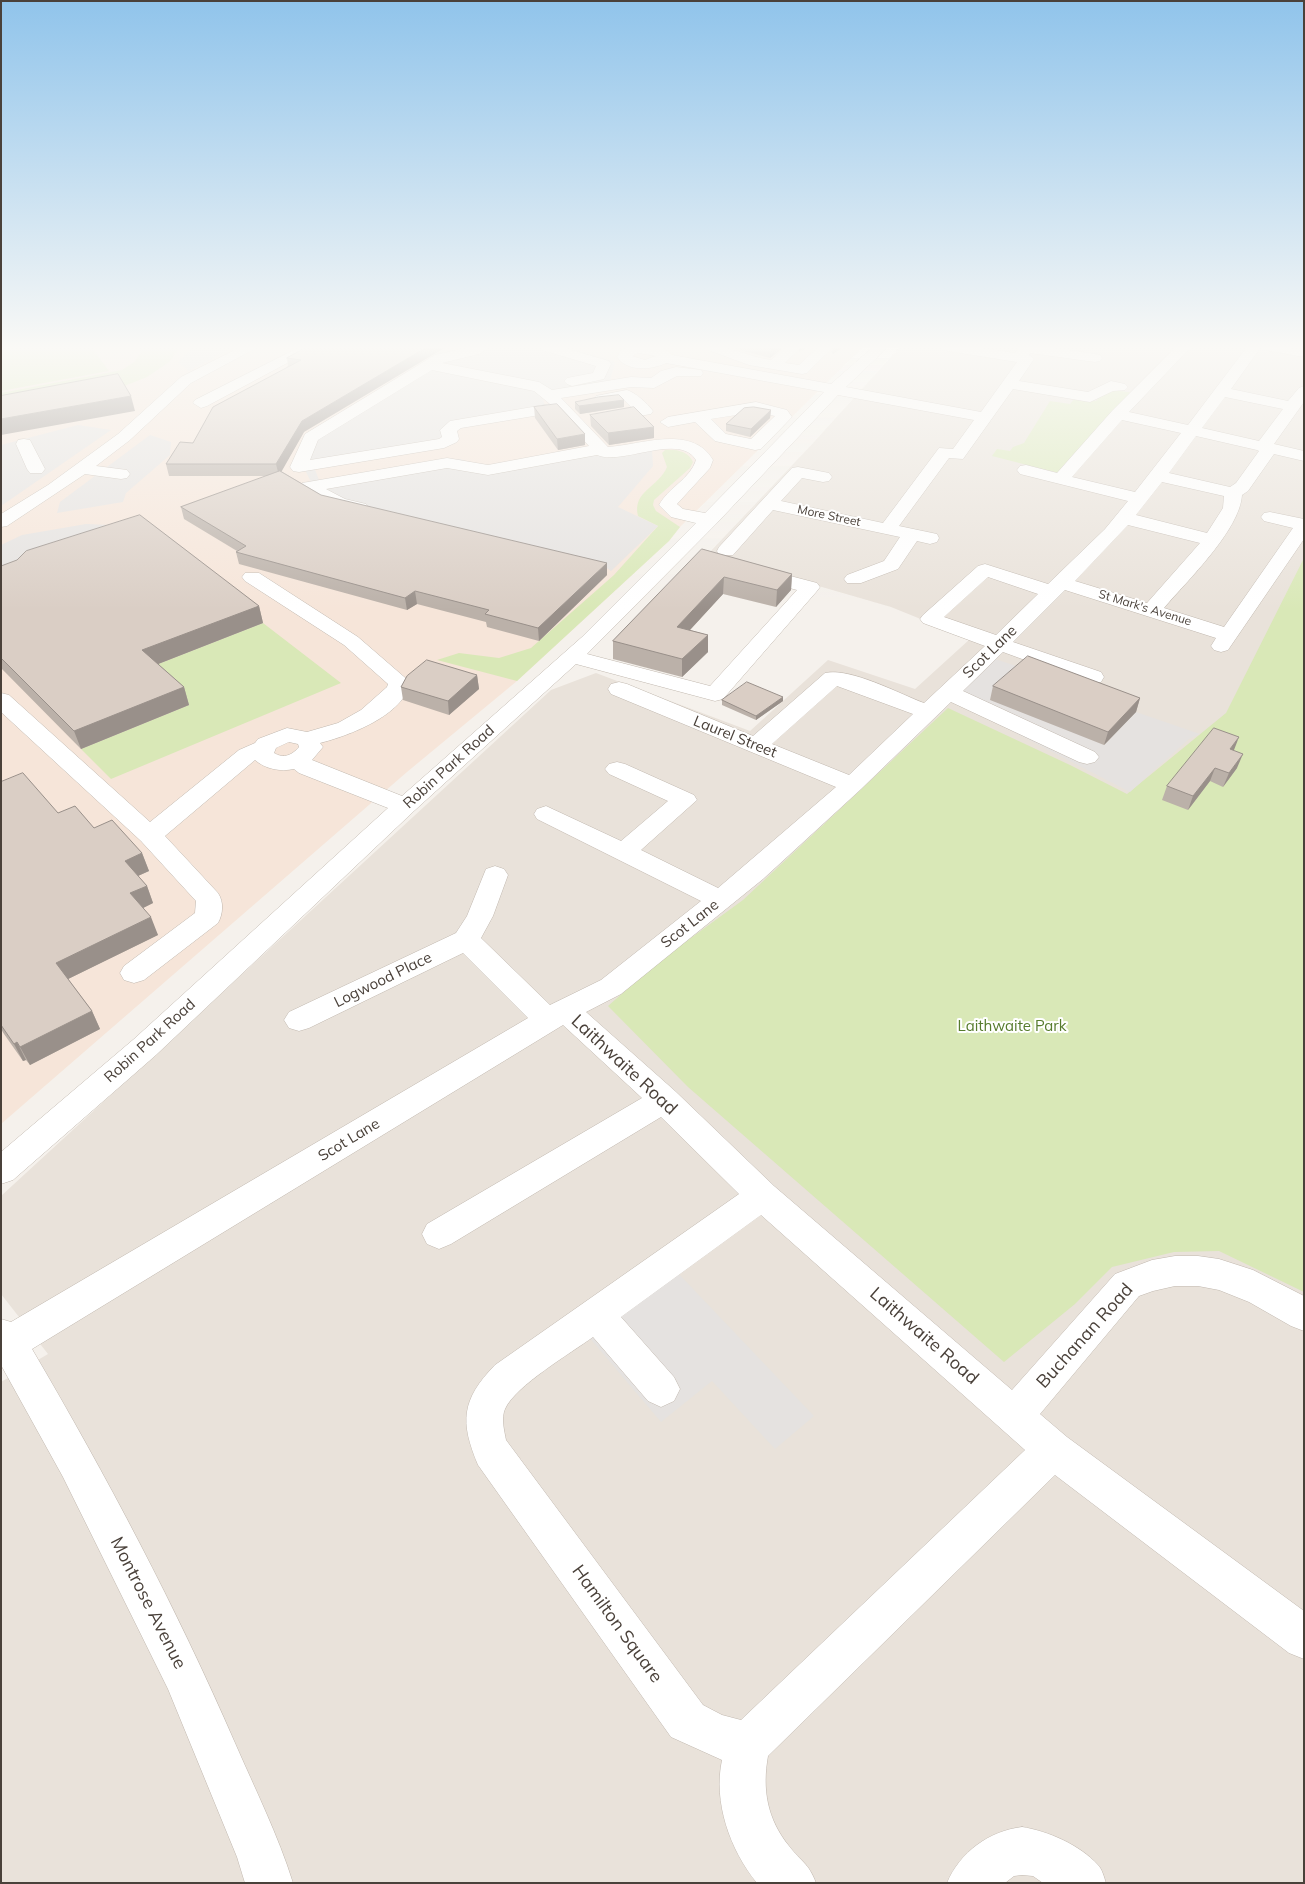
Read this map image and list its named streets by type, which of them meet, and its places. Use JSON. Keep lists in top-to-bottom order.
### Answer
{
  "streets": {
    "street": [
      "More Street",
      "St Mark's Avenue",
      "Scot Lane",
      "Laurel Street",
      "Robin Park Road",
      "Logwood Place",
      "Laithwaite Road",
      "Buchanan Road",
      "Montrose Avenue",
      "Hamilton Square"
    ]
  },
  "crossings": [
    ["St Mark's Avenue", "Scot Lane"],
    ["Scot Lane", "Laurel Street"],
    ["Scot Lane", "Laithwaite Road"],
    ["Scot Lane", "Montrose Avenue"],
    ["Laithwaite Road", "Buchanan Road"],
    ["Laithwaite Road", "Hamilton Square"]
  ],
  "parks": ["Laithwaite Park"]
}
